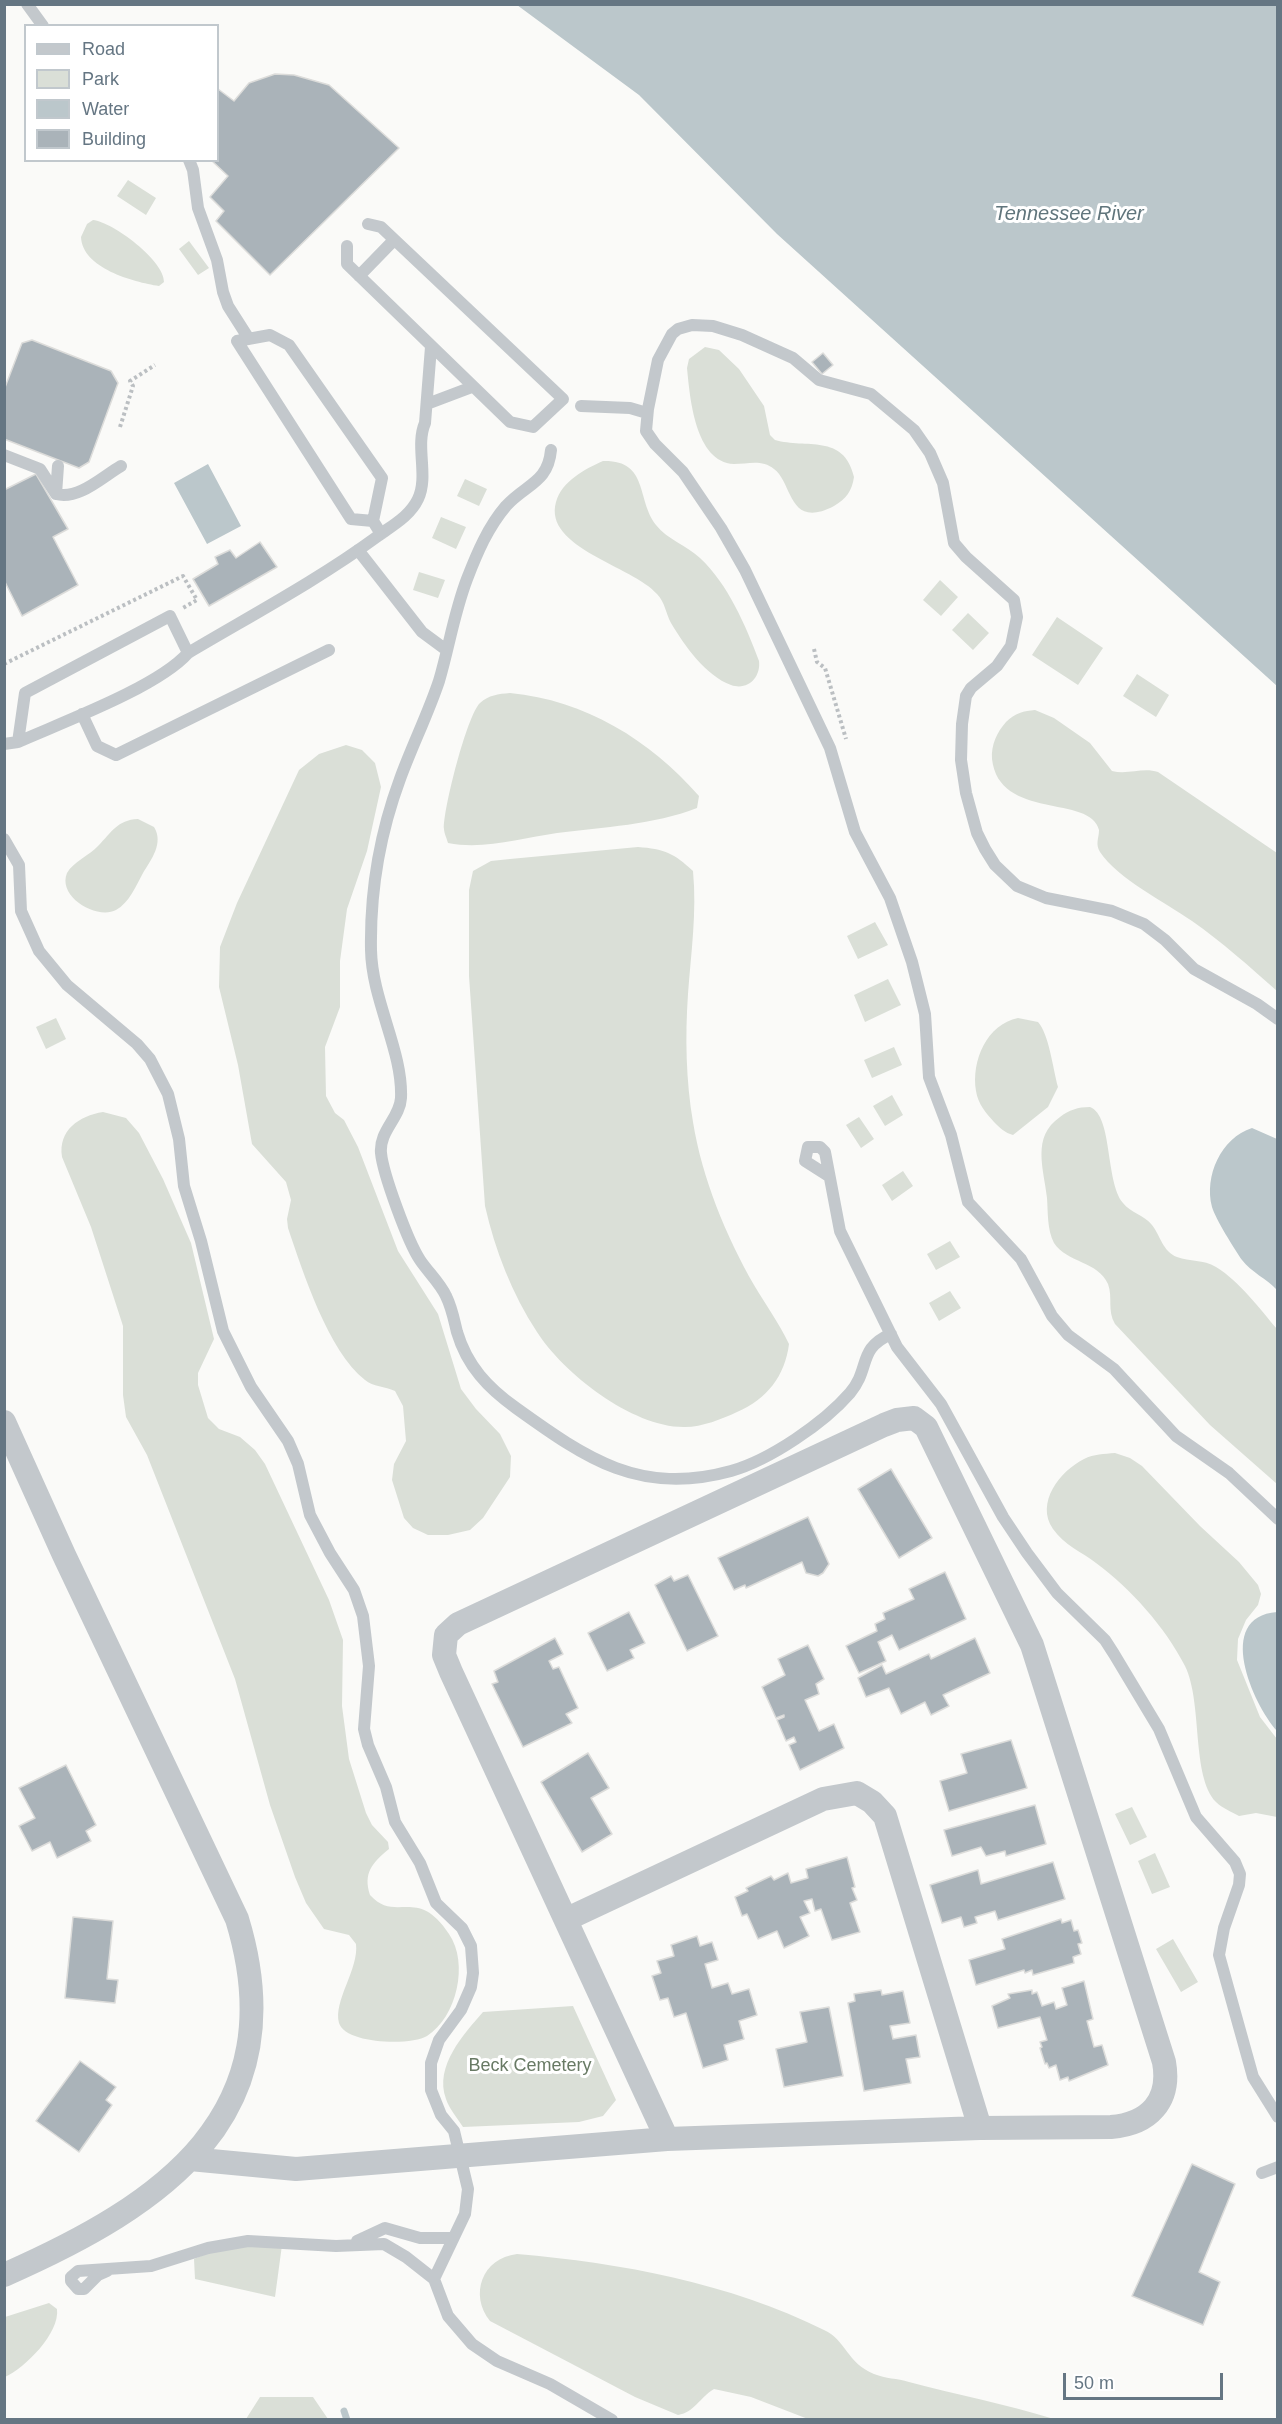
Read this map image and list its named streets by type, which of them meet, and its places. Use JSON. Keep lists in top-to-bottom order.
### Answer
{
  "water": ["Tennessee River"],
  "parks": ["Beck Cemetery"],
  "legend": [
    "Road",
    "Park",
    "Water",
    "Building"
  ],
  "scale_bar": "50 m"
}
